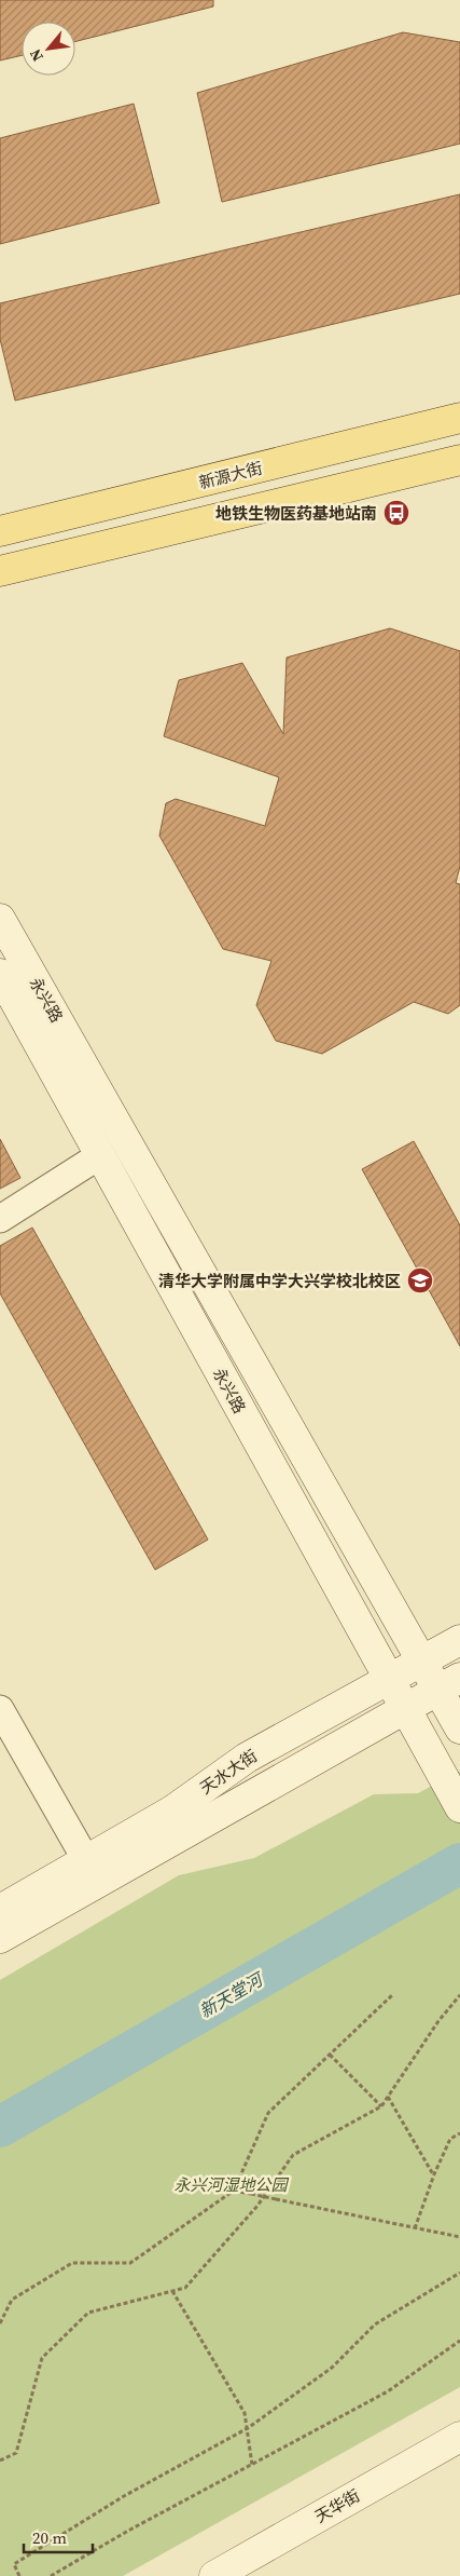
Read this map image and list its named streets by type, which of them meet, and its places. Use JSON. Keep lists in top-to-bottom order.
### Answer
{
  "streets": {
    "main road": [
      "新源大街",
      "永兴路",
      "天水大街",
      "天华街"
    ]
  },
  "crossings": [
    ["永兴路", "天水大街"]
  ],
  "water": ["新天堂河"],
  "parks": ["永兴河湿地公园"],
  "places": {
    "bus stop": ["地铁生物医药基地站南"],
    "school or university": ["清华大学附属中学大兴学校北校区"]
  },
  "scale_bar": "20 m",
  "north": "bottom left"
}
